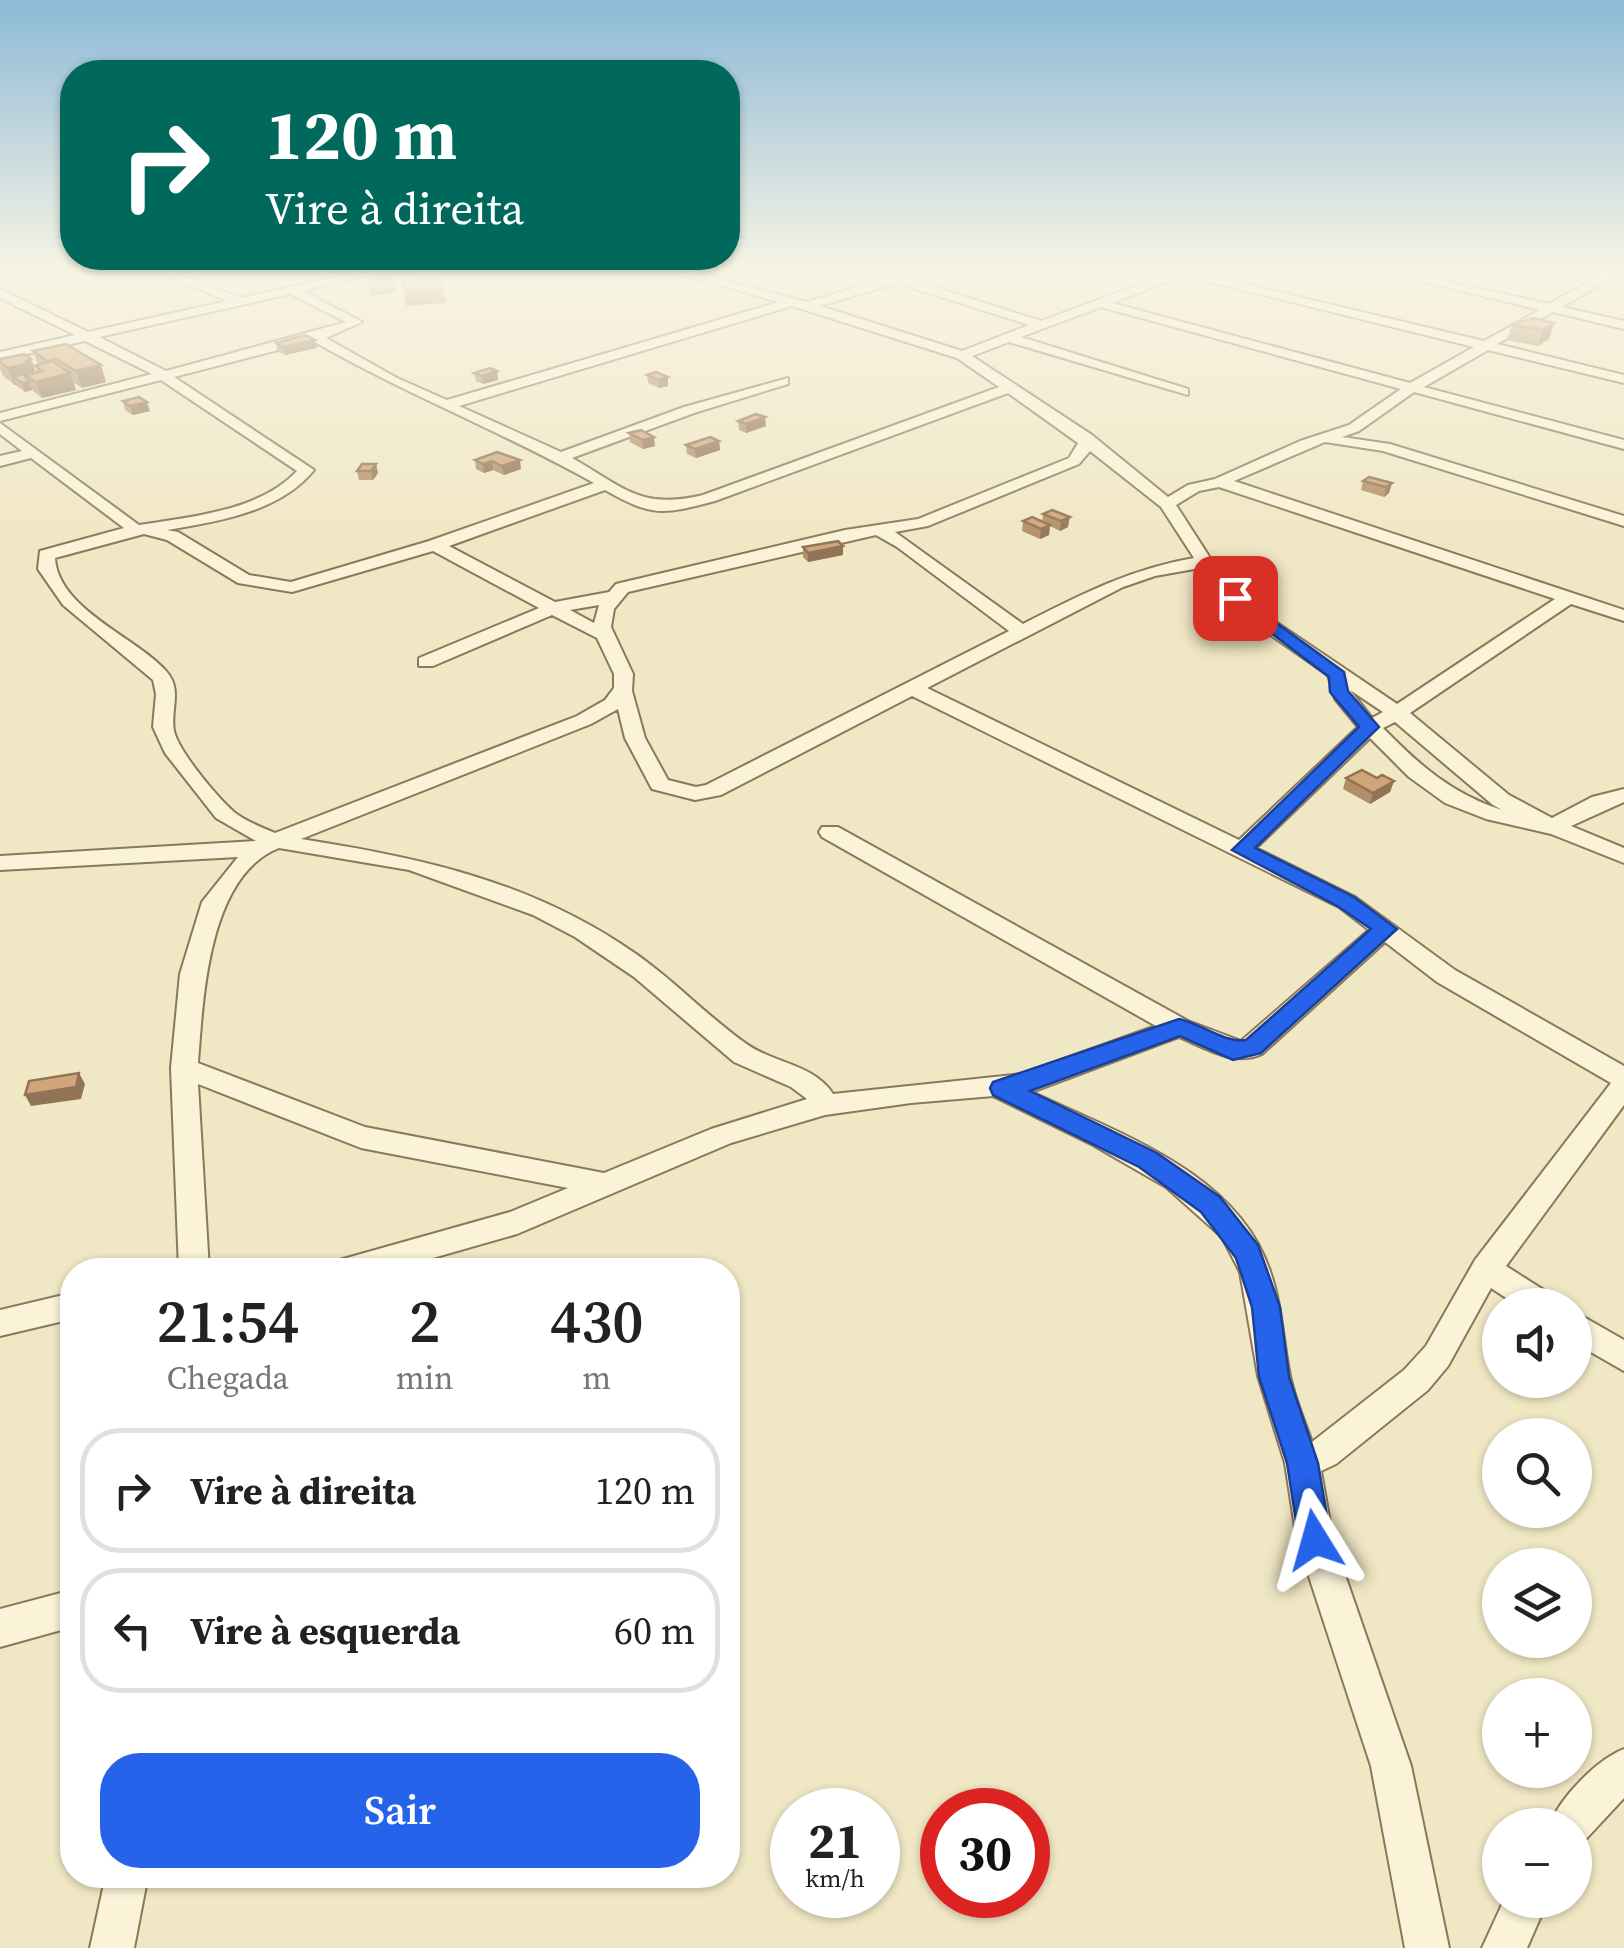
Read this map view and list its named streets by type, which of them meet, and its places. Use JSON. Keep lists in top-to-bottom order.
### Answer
{
  "page": {
    "turn": ["120 m", "Vire à direita"],
    "eta": [
      "21:54",
      "Chegada",
      "2",
      "min",
      "430",
      "m"
    ],
    "map_buttons": ["+", "−"],
    "list": [
      {
        "name": "Vire à direita",
        "value": "120 m"
      },
      {
        "name": "Vire à esquerda",
        "value": "60 m"
      }
    ],
    "buttons": "Sair",
    "speed": "21 km/h",
    "limit": "30"
  }
}
